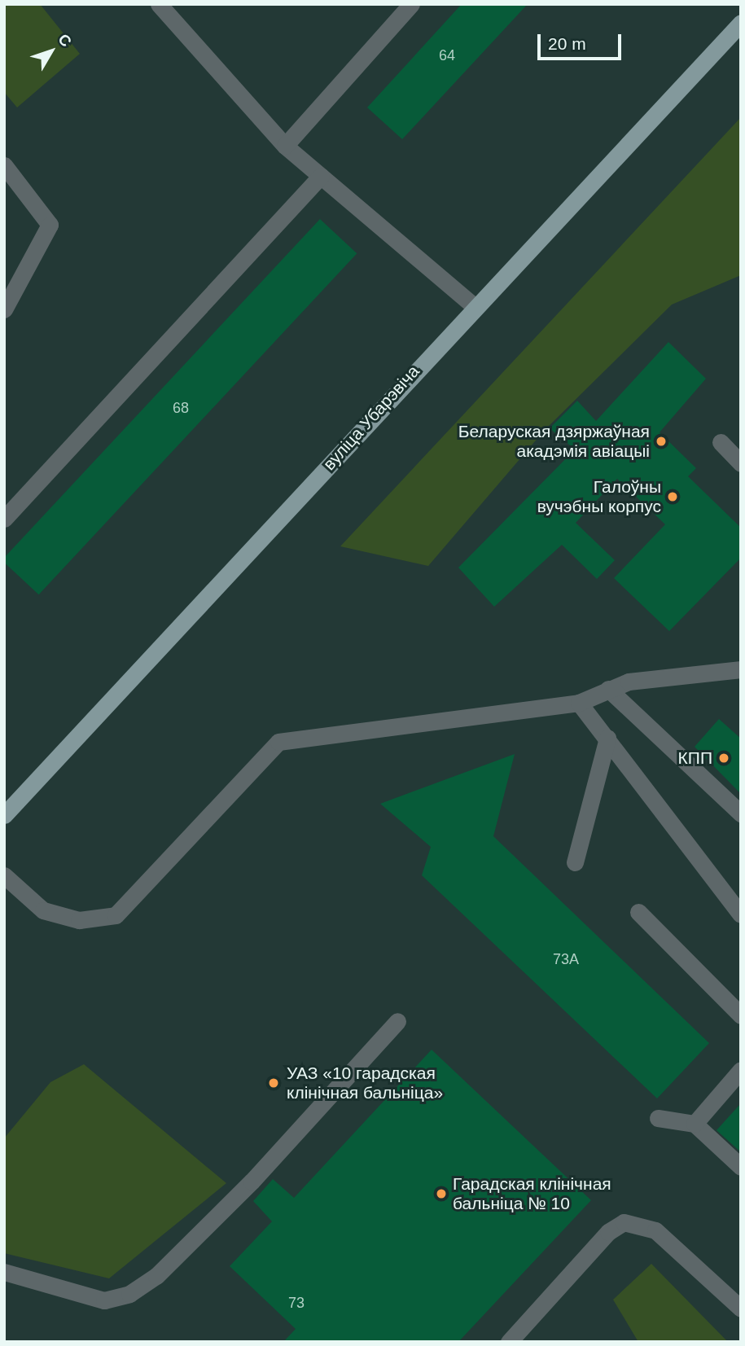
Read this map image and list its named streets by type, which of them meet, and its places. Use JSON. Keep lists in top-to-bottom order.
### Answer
{
  "streets": {
    "main road": ["вуліца Убарэвіча"]
  },
  "places": [
    "Беларуская дзяржаўная акадэмія авіацыі",
    "Галоўны вучэбны корпус",
    "КПП",
    "УАЗ «10 гарадская клінічная бальніца»",
    "Гарадская клінічная бальніца № 10"
  ],
  "house_numbers": [
    "64",
    "68",
    "73А",
    "73"
  ],
  "scale_bar": "20 m",
  "north": "top right"
}
